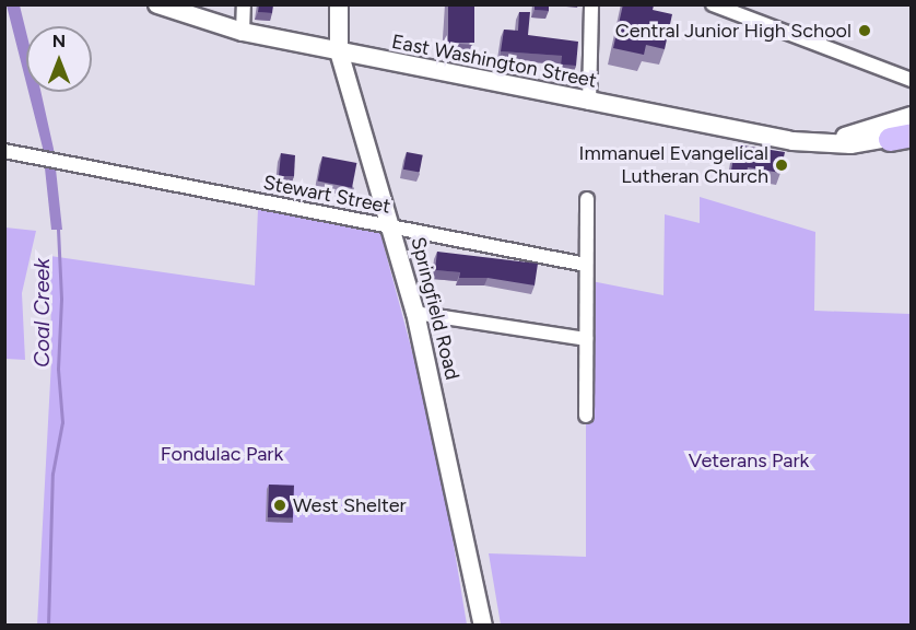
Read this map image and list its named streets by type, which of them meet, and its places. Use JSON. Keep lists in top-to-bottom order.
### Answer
{
  "streets": {
    "main road": ["East Washington Street", "Springfield Road"],
    "street": ["Stewart Street"]
  },
  "crossings": [
    ["East Washington Street", "Springfield Road"],
    ["Stewart Street", "Springfield Road"]
  ],
  "water": ["Coal Creek"],
  "parks": ["Fondulac Park", "Veterans Park"],
  "places": ["Central Junior High School", "Immanuel Evangelical Lutheran Church", "West Shelter"],
  "north": "top"
}
